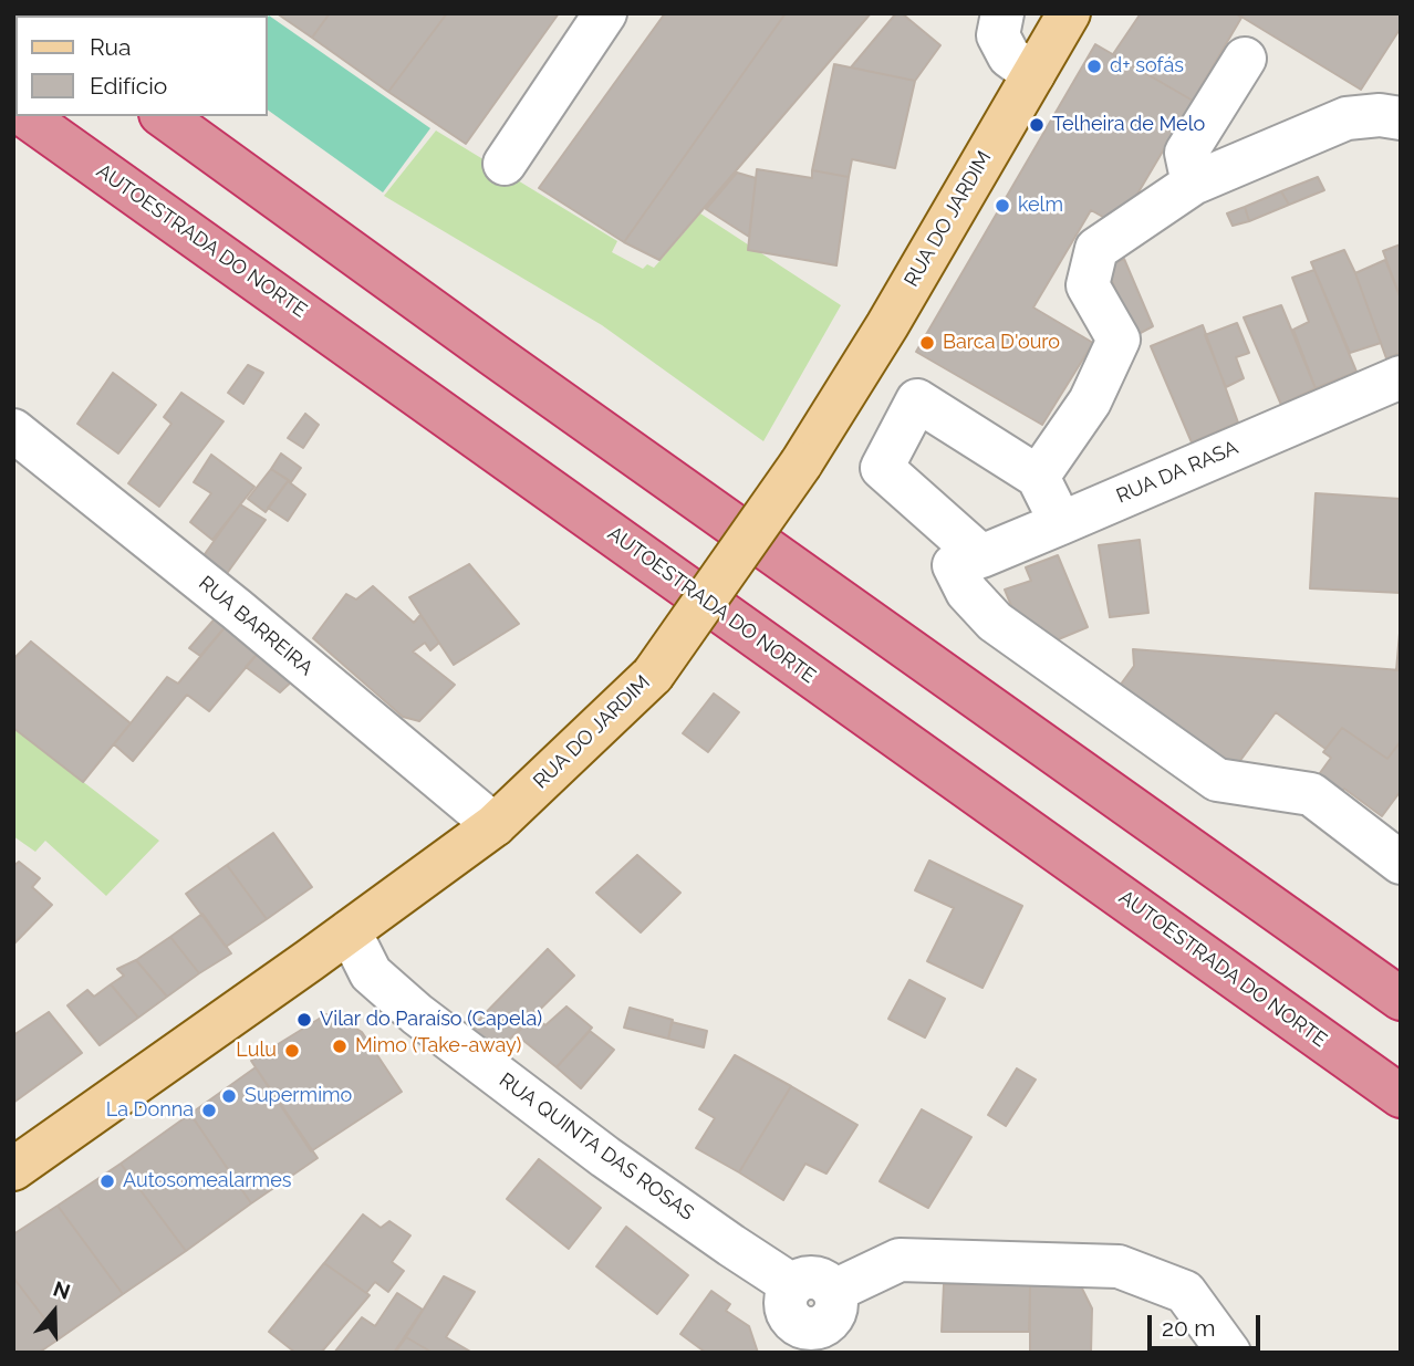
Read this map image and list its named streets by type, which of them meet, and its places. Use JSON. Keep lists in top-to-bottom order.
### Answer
{
  "streets": {
    "highway": ["AUTOESTRADA DO NORTE"],
    "main road": ["RUA DO JARDIM"],
    "street": ["RUA DA RASA", "RUA BARREIRA", "RUA QUINTA DAS ROSAS"]
  },
  "crossings": [
    ["RUA DO JARDIM", "RUA BARREIRA"],
    ["RUA DO JARDIM", "RUA QUINTA DAS ROSAS"]
  ],
  "places": [
    "d+ sofás",
    "Telheira de Melo",
    "kelm",
    "Barca D'ouro",
    "Vilar do Paraíso (Capela)",
    "Mimo (Take-away)",
    "Lulu",
    "Supermimo",
    "La Donna",
    "Autosomealarmes"
  ],
  "legend": ["Rua", "Edifício"],
  "scale_bar": "20 m",
  "north": "top"
}
